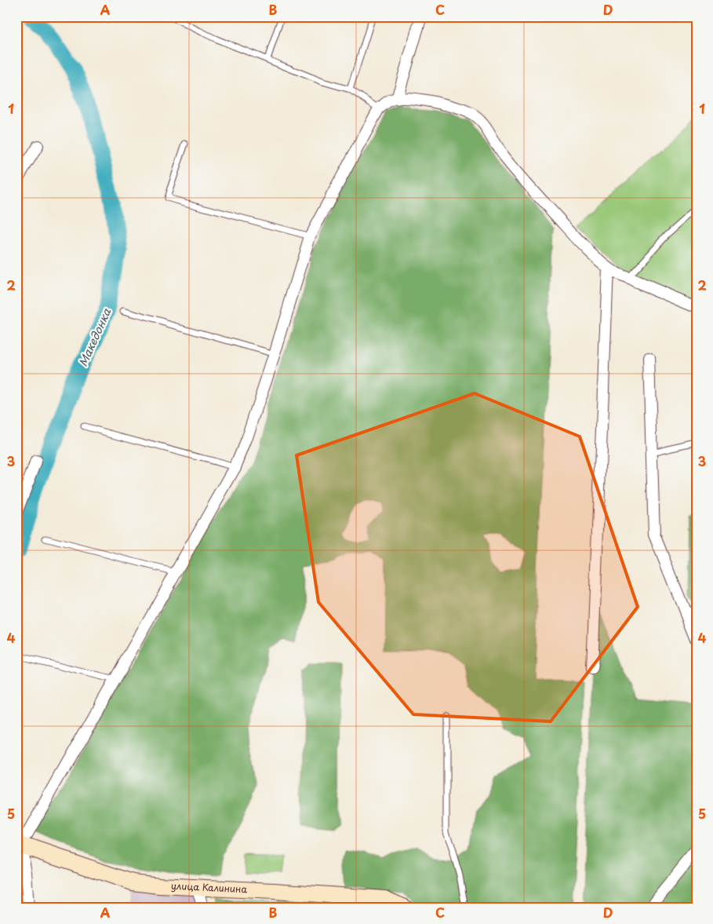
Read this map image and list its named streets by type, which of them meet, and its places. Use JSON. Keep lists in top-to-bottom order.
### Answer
{
  "streets": {
    "main road": ["улица Калинина"]
  },
  "water": ["Македонка"],
  "grid": {
    "columns": [
      "A",
      "B",
      "C",
      "D"
    ],
    "rows": [
      "1",
      "2",
      "3",
      "4",
      "5"
    ]
  }
}
